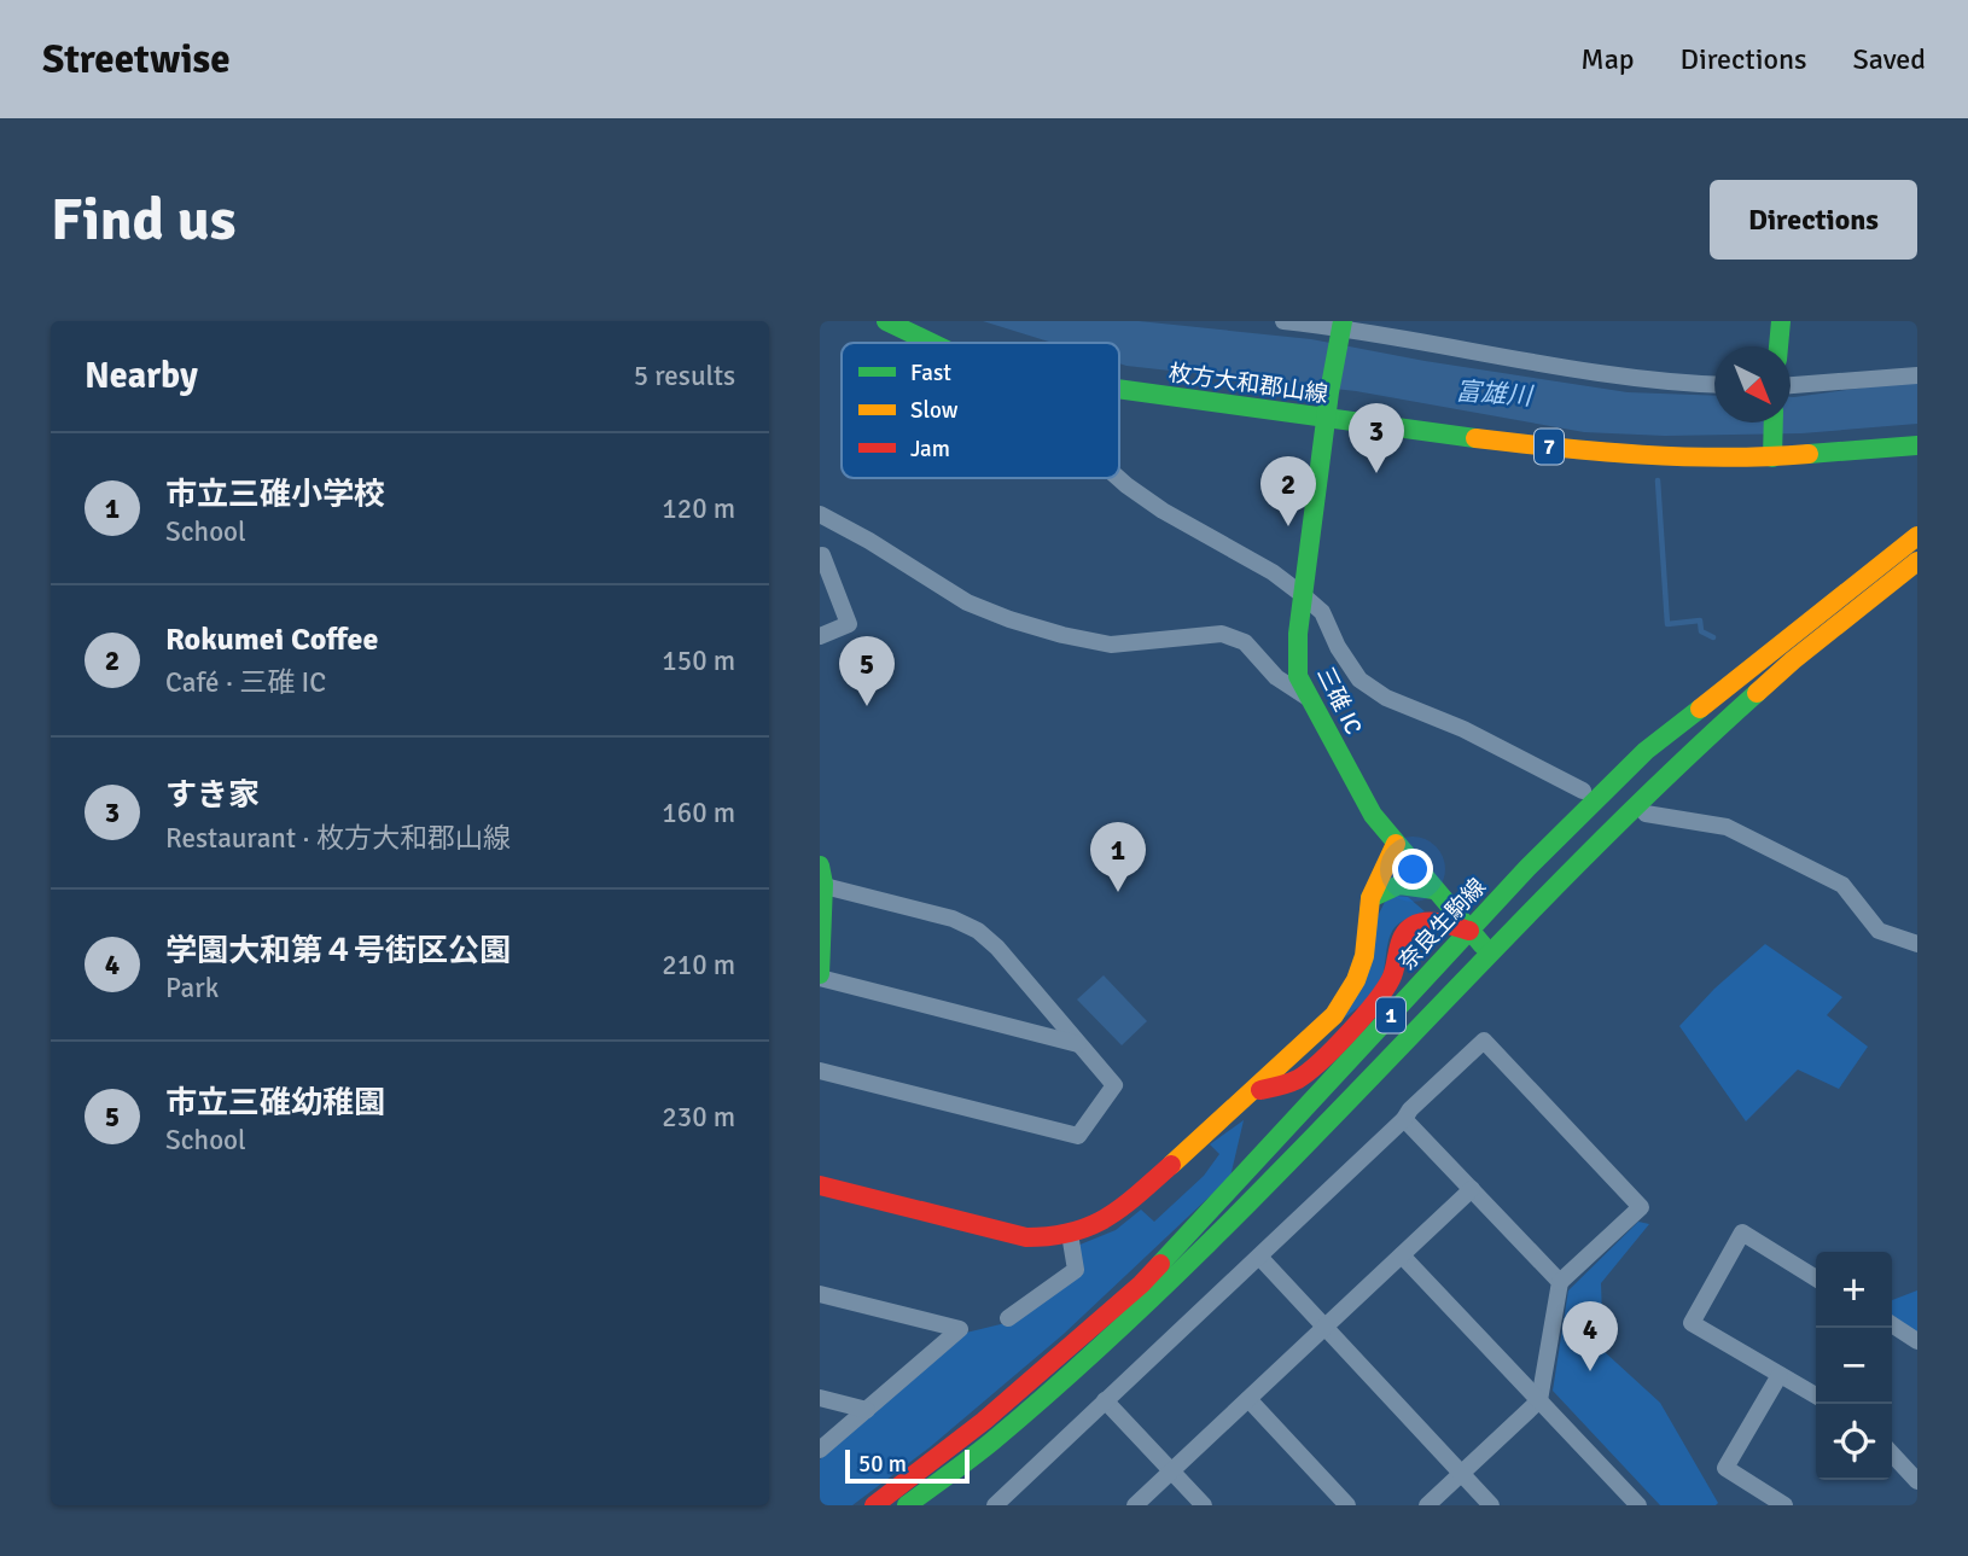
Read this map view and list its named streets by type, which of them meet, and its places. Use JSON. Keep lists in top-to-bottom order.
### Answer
{
  "streets": {
    "main road": [
      "枚方大和郡山線",
      "7",
      "三碓 IC",
      "奈良生駒線",
      "1"
    ]
  },
  "crossings": [
    ["枚方大和郡山線", "三碓 IC"],
    ["三碓 IC", "奈良生駒線"],
    ["三碓 IC", "1"]
  ],
  "water": ["富雄川"],
  "legend": ["Fast", "Slow", "Jam"],
  "scale_bar": "50 m",
  "north": "bottom right",
  "page": {
    "header": "Streetwise",
    "nav": ["Map", "Directions", "Saved"],
    "buttons": "Directions",
    "title": "Find us",
    "heading": ["Nearby", "5 results"],
    "pins": [
      "3",
      "2",
      "5",
      "1",
      "4"
    ],
    "list": [
      {
        "mark": "1",
        "name": "市立三碓小学校",
        "note": "School",
        "value": "120 m"
      },
      {
        "mark": "2",
        "name": "Rokumei Coffee",
        "note": "Café · 三碓 IC",
        "value": "150 m"
      },
      {
        "mark": "3",
        "name": "すき家",
        "note": "Restaurant · 枚方大和郡山線",
        "value": "160 m"
      },
      {
        "mark": "4",
        "name": "学園大和第４号街区公園",
        "note": "Park",
        "value": "210 m"
      },
      {
        "mark": "5",
        "name": "市立三碓幼稚園",
        "note": "School",
        "value": "230 m"
      }
    ],
    "map_buttons": ["+", "−"],
    "scale": "50 m"
  }
}
